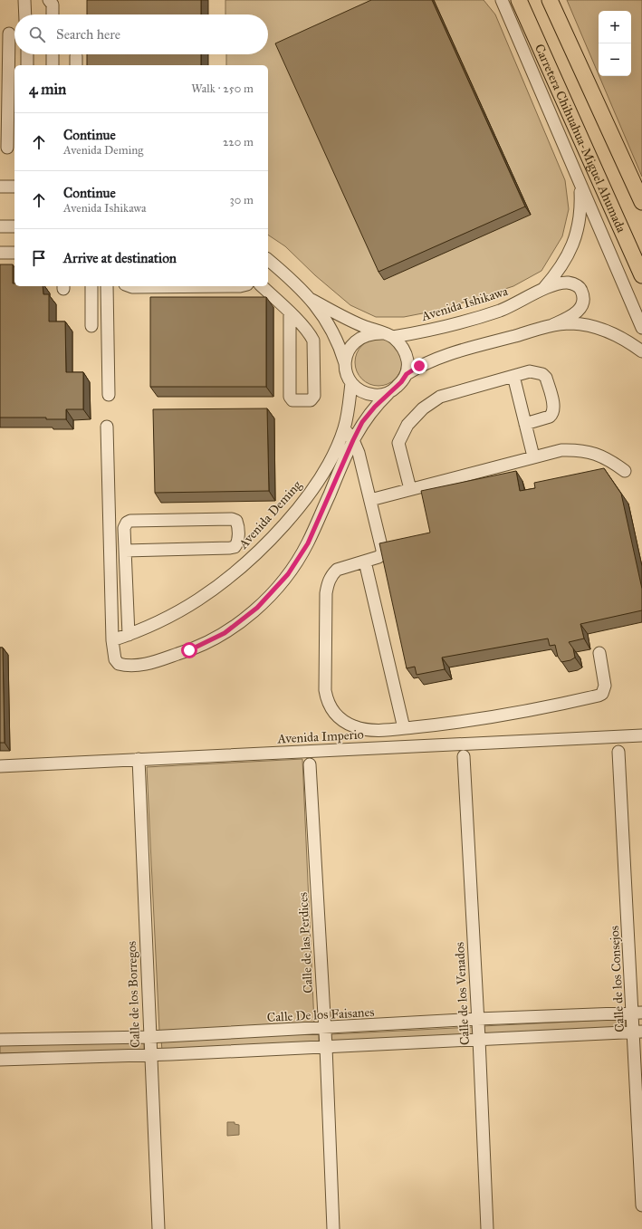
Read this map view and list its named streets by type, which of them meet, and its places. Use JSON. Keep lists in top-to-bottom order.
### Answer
{
  "streets": {
    "main road": ["Carretera Chihuahua-Miguel Ahumada"],
    "street": [
      "Avenida Ishikawa",
      "Avenida Deming",
      "Avenida Imperio",
      "Calle de las Perdices",
      "Calle de los Consejos",
      "Calle de los Venados",
      "Calle de los Borregos",
      "Calle De los Faisanes"
    ]
  },
  "crossings": [
    ["Avenida Ishikawa", "Avenida Deming"],
    ["Avenida Imperio", "Calle de los Borregos"],
    ["Calle de las Perdices", "Calle De los Faisanes"],
    ["Calle de los Consejos", "Calle De los Faisanes"],
    ["Calle de los Venados", "Calle De los Faisanes"],
    ["Calle de los Borregos", "Calle De los Faisanes"]
  ],
  "page": {
    "map_buttons": ["+", "−"],
    "search": "Search here",
    "heading": ["4 min", "Walk · 250 m"],
    "list": [
      ["Continue", "Avenida Deming", "220 m"],
      ["Continue", "Avenida Ishikawa", "30 m"],
      "Arrive at destination"
    ]
  }
}
